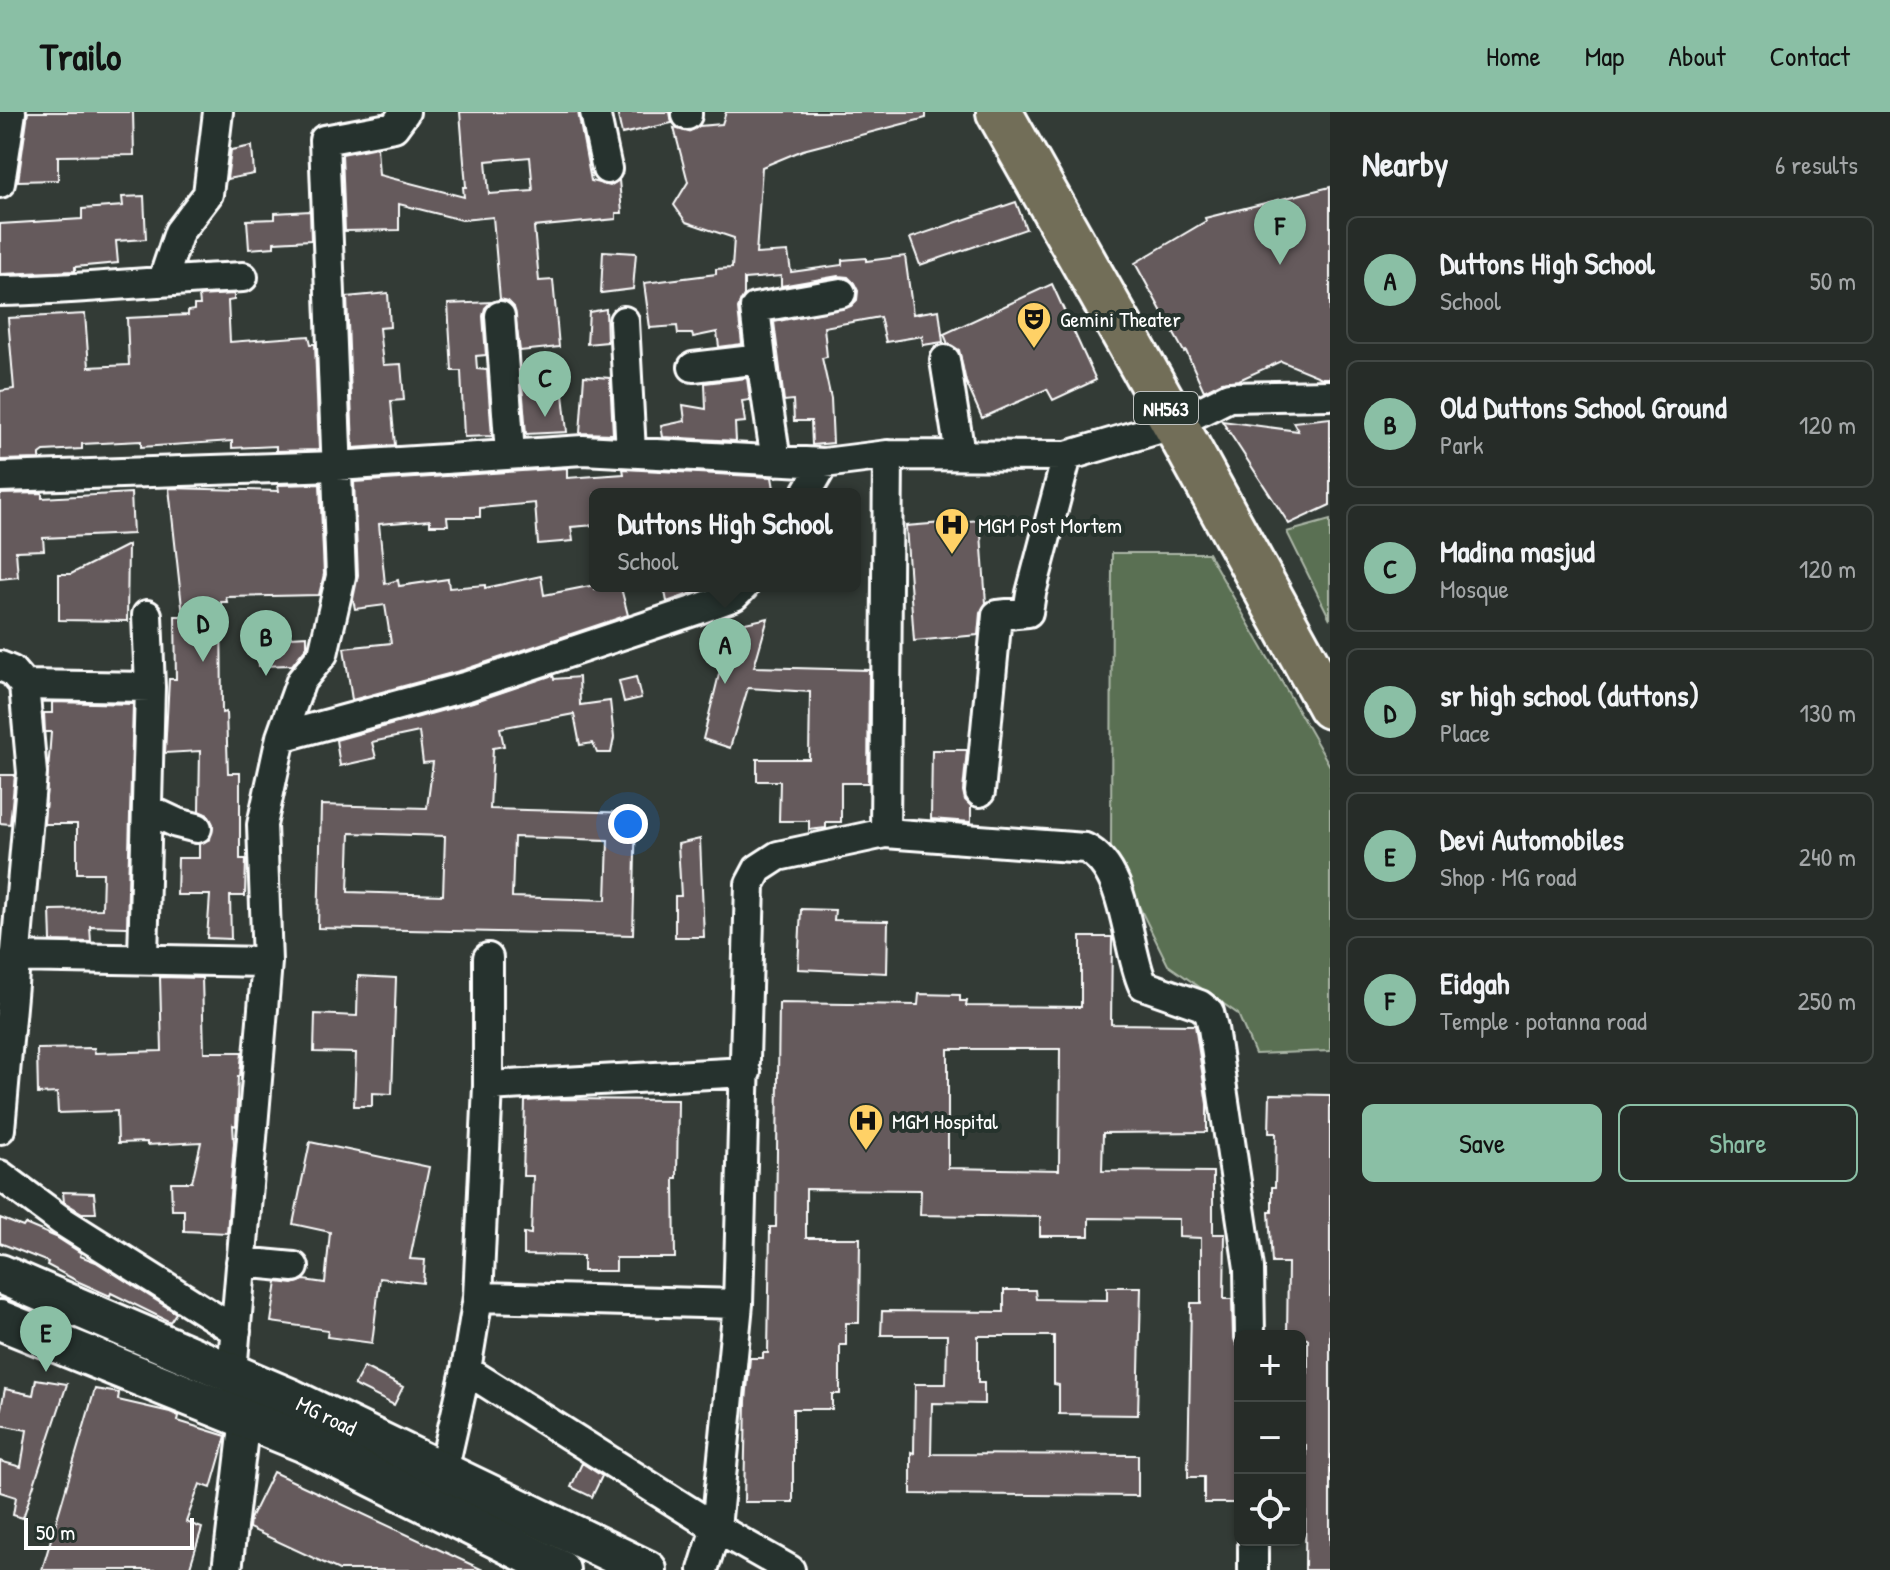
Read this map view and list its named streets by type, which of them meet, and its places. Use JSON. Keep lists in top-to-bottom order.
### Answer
{
  "streets": {
    "highway": ["NH563"],
    "main road": ["MG road"]
  },
  "places": {
    "theatre": ["Gemini Theater"],
    "hospital": ["MGM Post Mortem", "MGM Hospital"]
  },
  "scale_bar": "50 m",
  "page": {
    "header": "Trailo",
    "nav": [
      "Home",
      "Map",
      "About",
      "Contact"
    ],
    "heading": ["Nearby", "6 results"],
    "pins": [
      "F",
      "C",
      "D",
      "B",
      "A",
      "E"
    ],
    "list": [
      {
        "mark": "A",
        "name": "Duttons High School",
        "note": "School",
        "value": "50 m"
      },
      {
        "mark": "B",
        "name": "Old Duttons School Ground",
        "note": "Park",
        "value": "120 m"
      },
      {
        "mark": "C",
        "name": "Madina masjud",
        "note": "Mosque",
        "value": "120 m"
      },
      {
        "mark": "D",
        "name": "sr high school (duttons)",
        "note": "Place",
        "value": "130 m"
      },
      {
        "mark": "E",
        "name": "Devi Automobiles",
        "note": "Shop · MG road",
        "value": "240 m"
      },
      {
        "mark": "F",
        "name": "Eidgah",
        "note": "Temple · potanna road",
        "value": "250 m"
      }
    ],
    "popup": ["Duttons High School", "School"],
    "buttons": ["Save", "Share"],
    "map_buttons": ["+", "−"],
    "scale": "50 m"
  }
}
